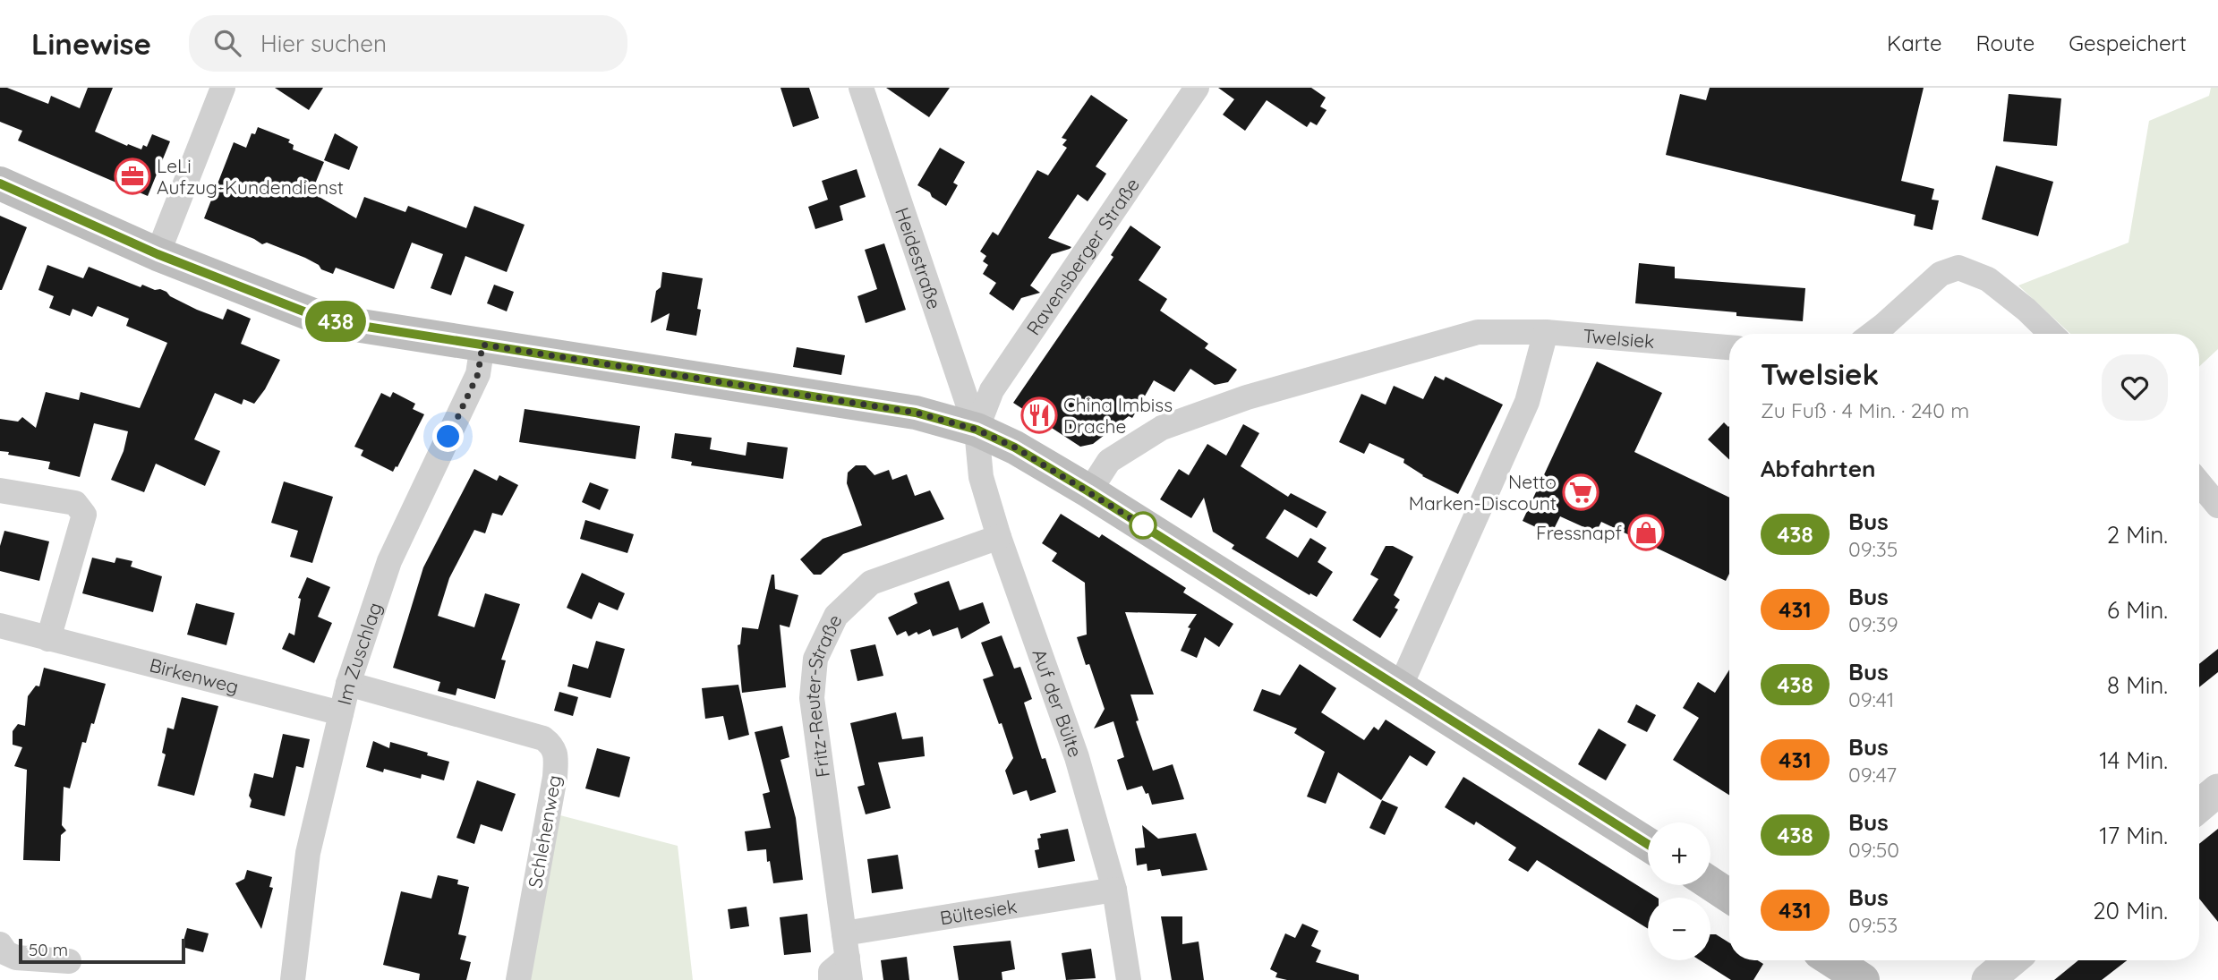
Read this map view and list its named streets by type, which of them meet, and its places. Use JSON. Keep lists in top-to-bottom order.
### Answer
{
  "streets": {
    "street": [
      "Ravensberger Straße",
      "Heidestraße",
      "Twelsiek",
      "Im Zuschlag",
      "Birkenweg",
      "Fritz-Reuter-Straße",
      "Auf der Bülte",
      "Schlehenweg",
      "Bültesiek"
    ]
  },
  "crossings": [
    ["Ravensberger Straße", "Heidestraße"],
    ["Ravensberger Straße", "Auf der Bülte"],
    ["Heidestraße", "Auf der Bülte"],
    ["Im Zuschlag", "Birkenweg"],
    ["Im Zuschlag", "Schlehenweg"],
    ["Fritz-Reuter-Straße", "Auf der Bülte"],
    ["Fritz-Reuter-Straße", "Bültesiek"],
    ["Auf der Bülte", "Bültesiek"]
  ],
  "places": {
    "office": ["LeLi Aufzug-Kundendienst"],
    "restaurant": ["China Imbiss Drache"],
    "supermarket": ["Netto Marken-Discount"],
    "shop": ["Fressnapf"]
  },
  "lines": ["bus line 438"],
  "scale_bar": "50 m",
  "page": {
    "header": "Linewise",
    "search": "Hier suchen",
    "nav": ["Karte", "Route", "Gespeichert"],
    "on_map": "438",
    "heading": [
      ["Twelsiek", "Zu Fuß · 4 Min. · 240 m"],
      "Abfahrten"
    ],
    "list": [
      {
        "mark": "438",
        "name": "Bus",
        "note": "09:35",
        "value": "2 Min."
      },
      {
        "mark": "431",
        "name": "Bus",
        "note": "09:39",
        "value": "6 Min."
      },
      {
        "mark": "438",
        "name": "Bus",
        "note": "09:41",
        "value": "8 Min."
      },
      {
        "mark": "431",
        "name": "Bus",
        "note": "09:47",
        "value": "14 Min."
      },
      {
        "mark": "438",
        "name": "Bus",
        "note": "09:50",
        "value": "17 Min."
      },
      {
        "mark": "431",
        "name": "Bus",
        "note": "09:53",
        "value": "20 Min."
      }
    ],
    "map_buttons": ["+", "−"],
    "scale": "50 m"
  }
}
